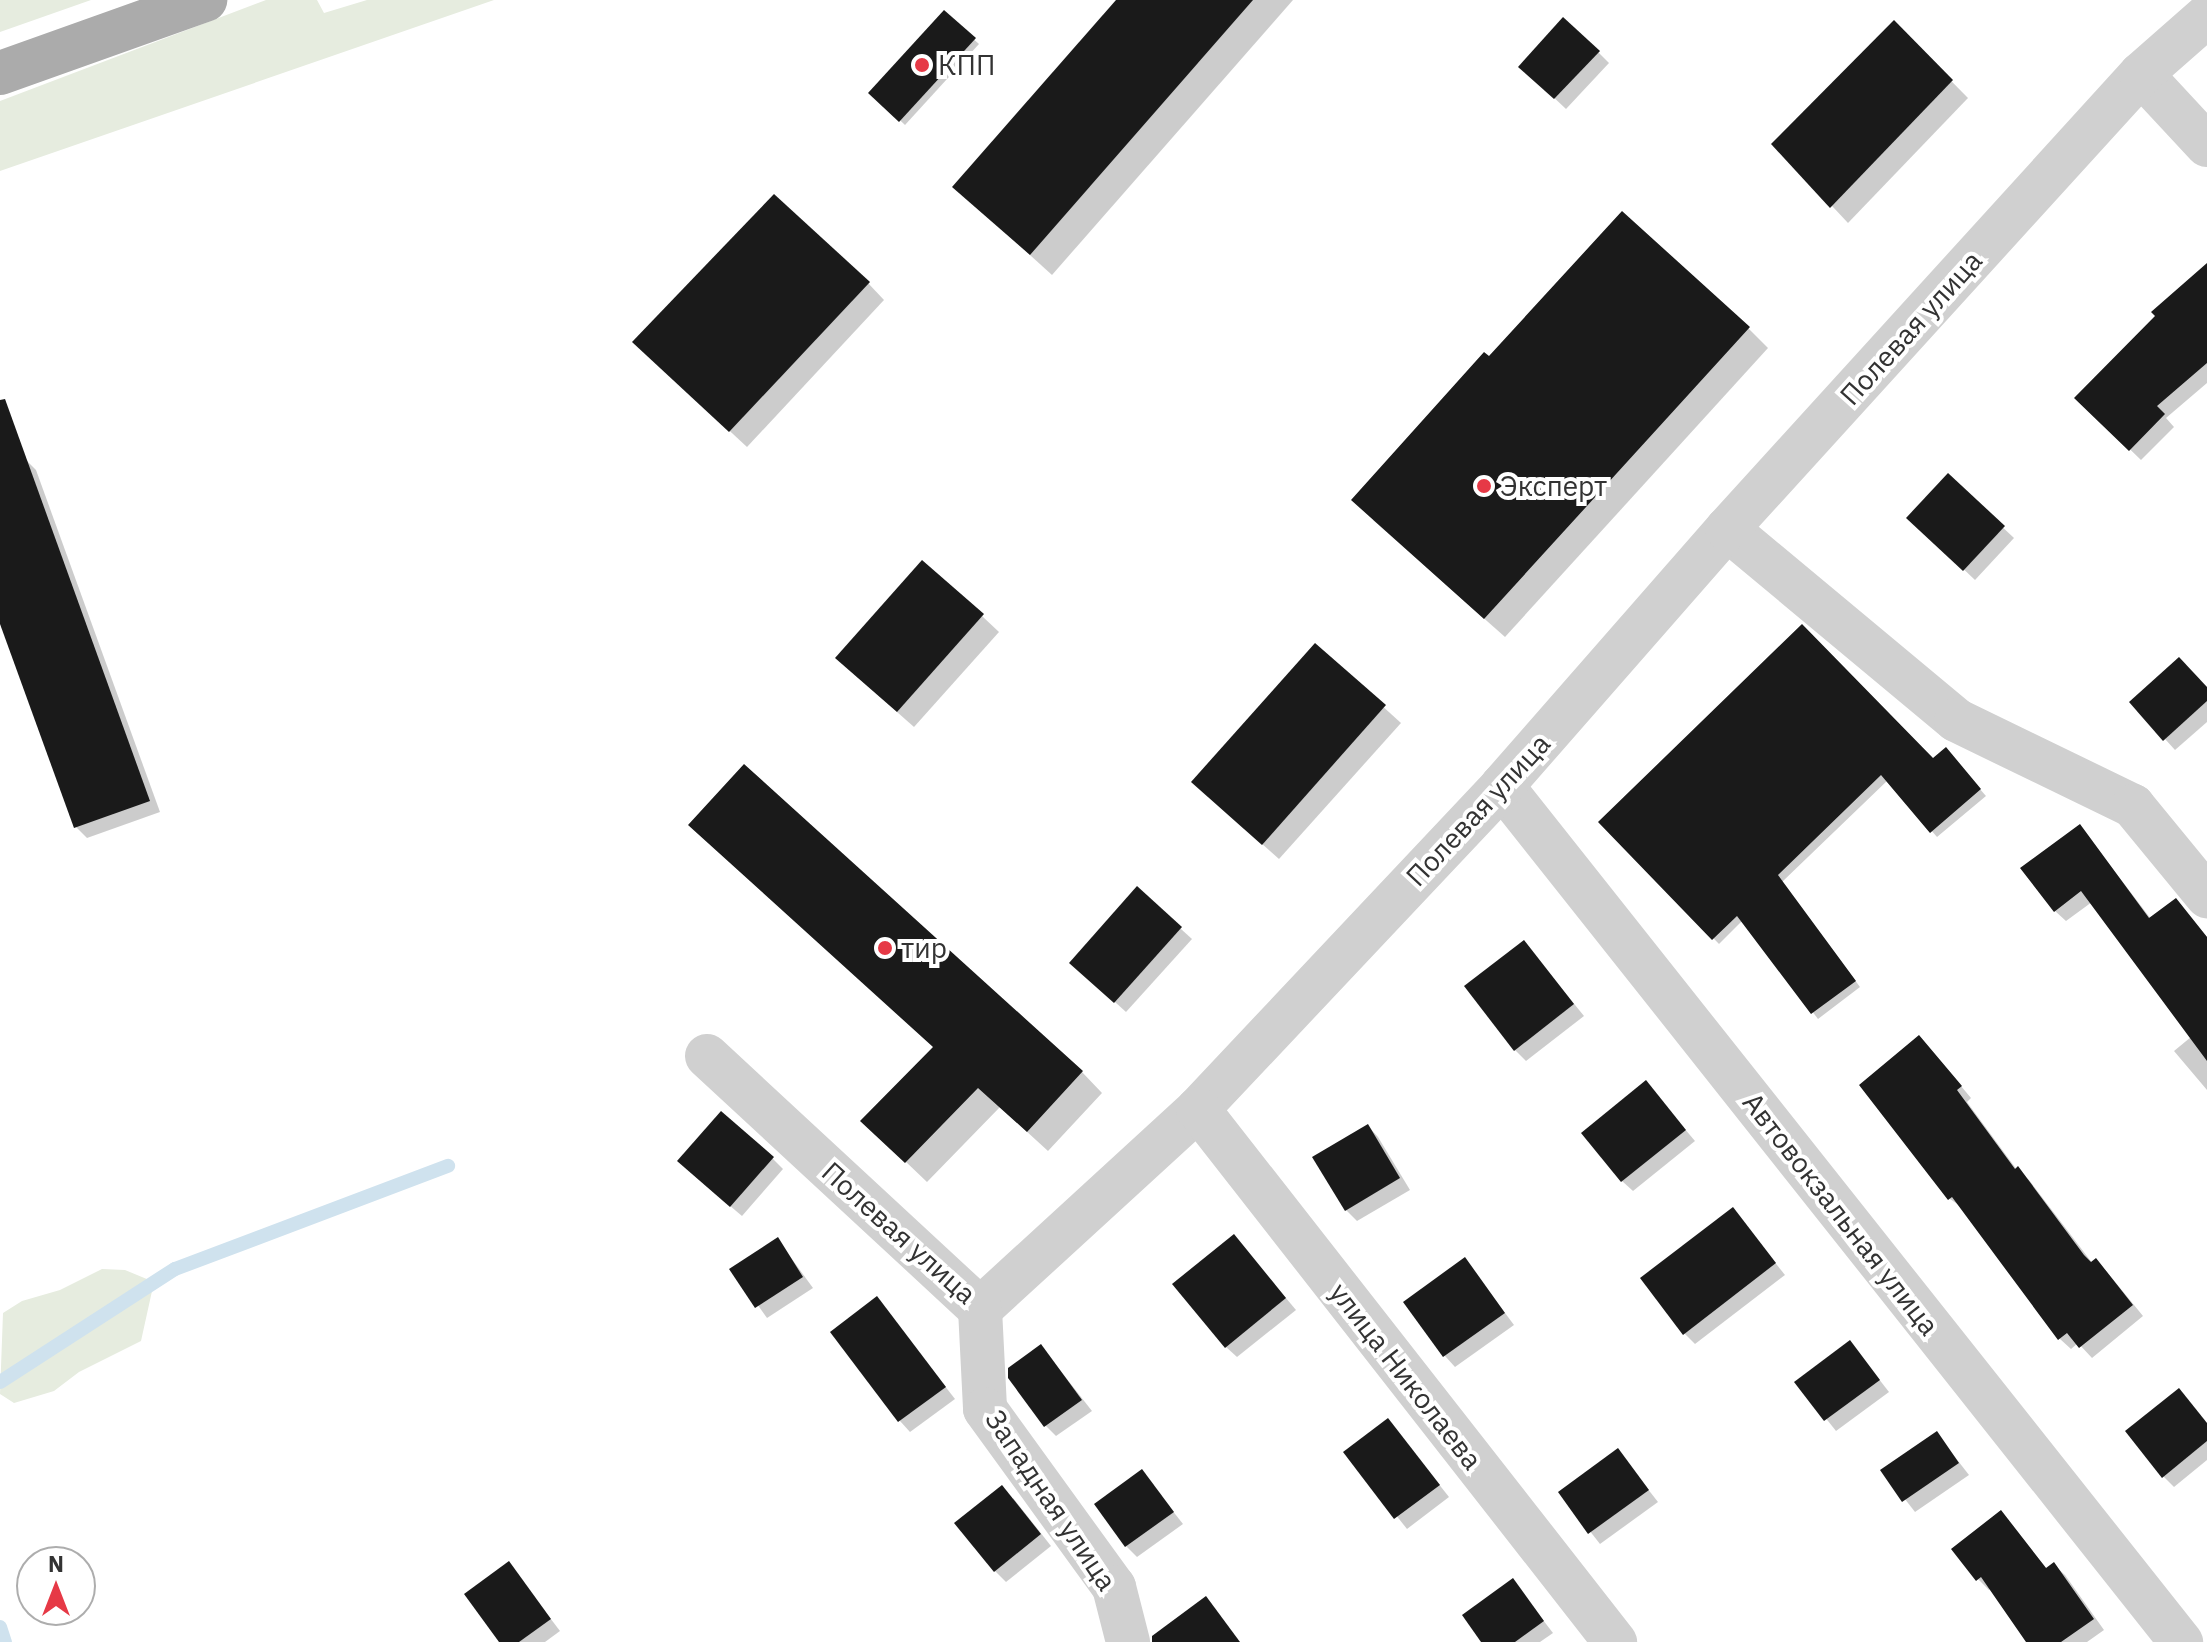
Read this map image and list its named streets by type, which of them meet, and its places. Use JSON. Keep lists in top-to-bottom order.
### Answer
{
  "streets": {
    "street": [
      "Полевая улица",
      "Автовокзальная улица",
      "улица Николаева",
      "Западная улица"
    ]
  },
  "crossings": [
    ["Полевая улица", "Автовокзальная улица"],
    ["Полевая улица", "улица Николаева"],
    ["Полевая улица", "Западная улица"]
  ],
  "places": ["КПП", "Эксперт", "тир"],
  "north": "top"
}
